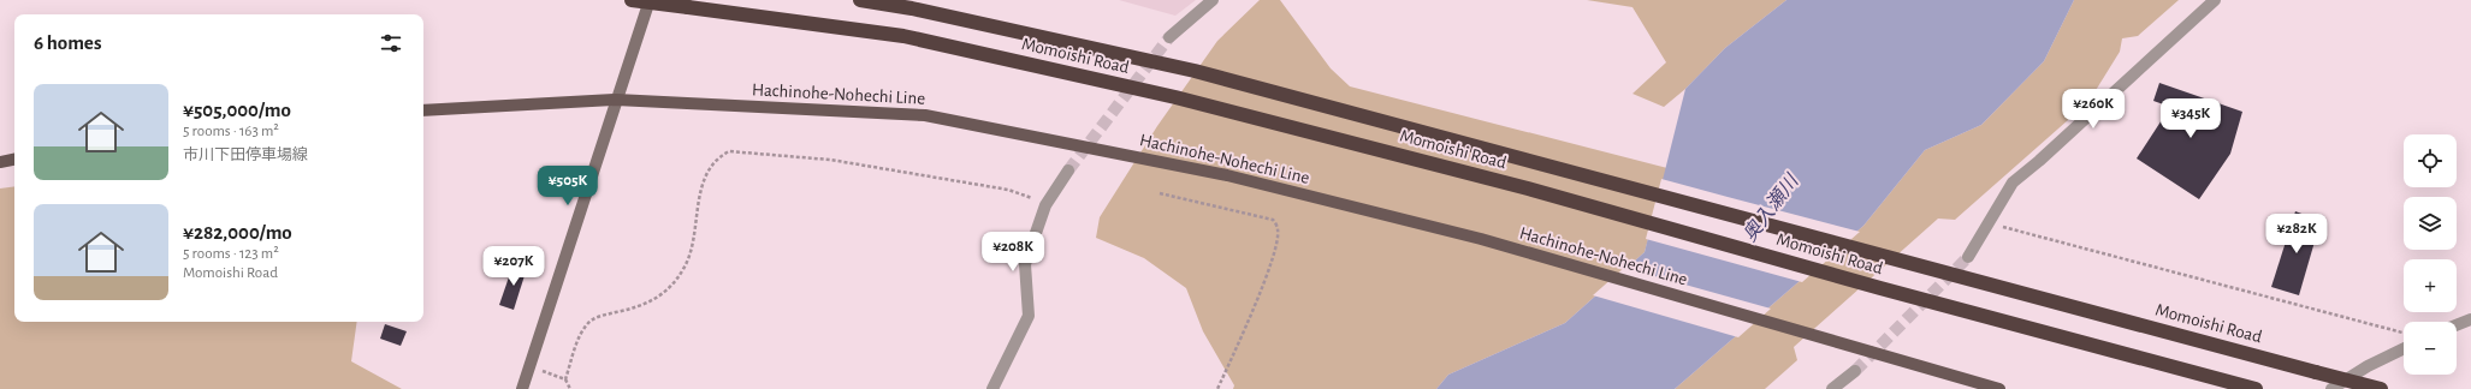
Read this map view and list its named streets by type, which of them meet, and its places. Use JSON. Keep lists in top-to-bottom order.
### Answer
{
  "streets": {
    "highway": ["Momoishi Road"],
    "main road": ["Hachinohe-Nohechi Line"]
  },
  "water": ["奥入瀬川"],
  "page": {
    "heading": "6 homes",
    "list": [
      {
        "name": "¥505,000/mo",
        "note": "5 rooms · 163 m² · 市川下田停車場線"
      },
      {
        "name": "¥282,000/mo",
        "note": "5 rooms · 123 m² · Momoishi Road"
      }
    ],
    "price": [
      "¥260K",
      "¥345K",
      "¥505K",
      "¥282K",
      "¥208K",
      "¥207K"
    ],
    "map_buttons": ["+", "−"]
  }
}
